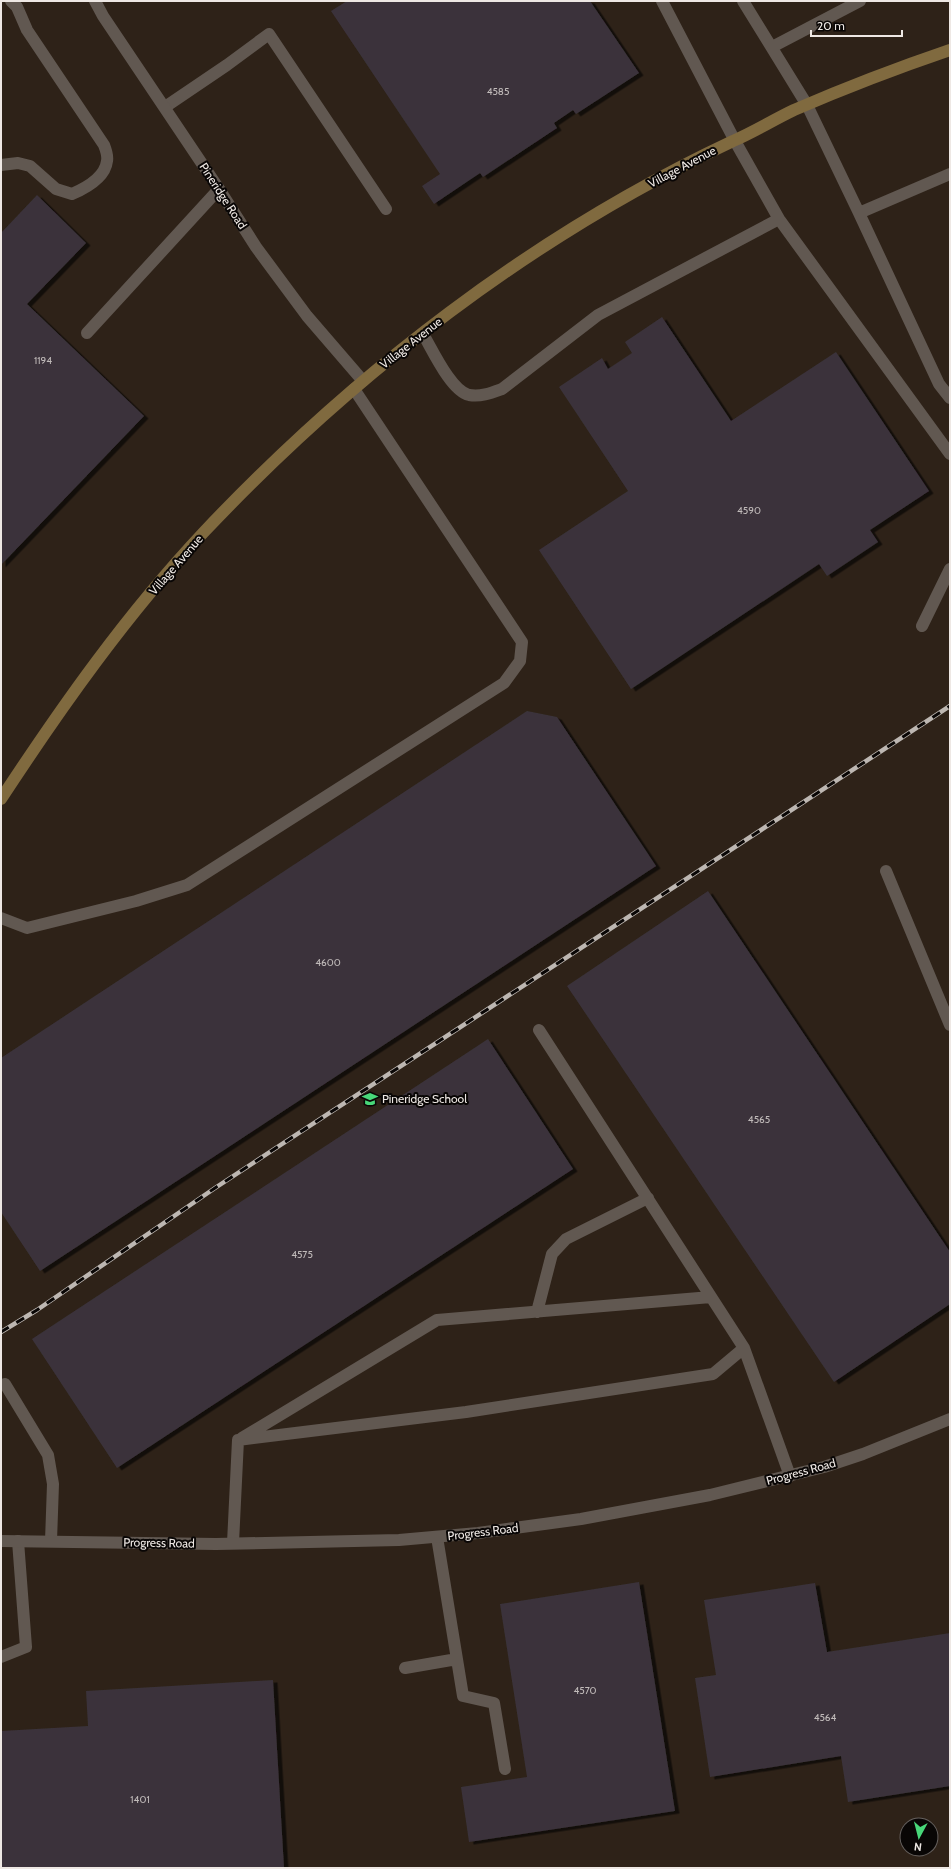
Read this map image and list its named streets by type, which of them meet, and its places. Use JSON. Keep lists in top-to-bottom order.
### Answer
{
  "streets": {
    "street": ["Village Avenue", "Pineridge Road", "Progress Road"]
  },
  "crossings": [
    ["Village Avenue", "Pineridge Road"]
  ],
  "places": {
    "school or university": ["Pineridge School"]
  },
  "house_numbers": [
    "4585",
    "1194",
    "4590",
    "4600",
    "4565",
    "4575",
    "4570",
    "4564",
    "1401"
  ],
  "scale_bar": "20 m",
  "north": "bottom"
}
